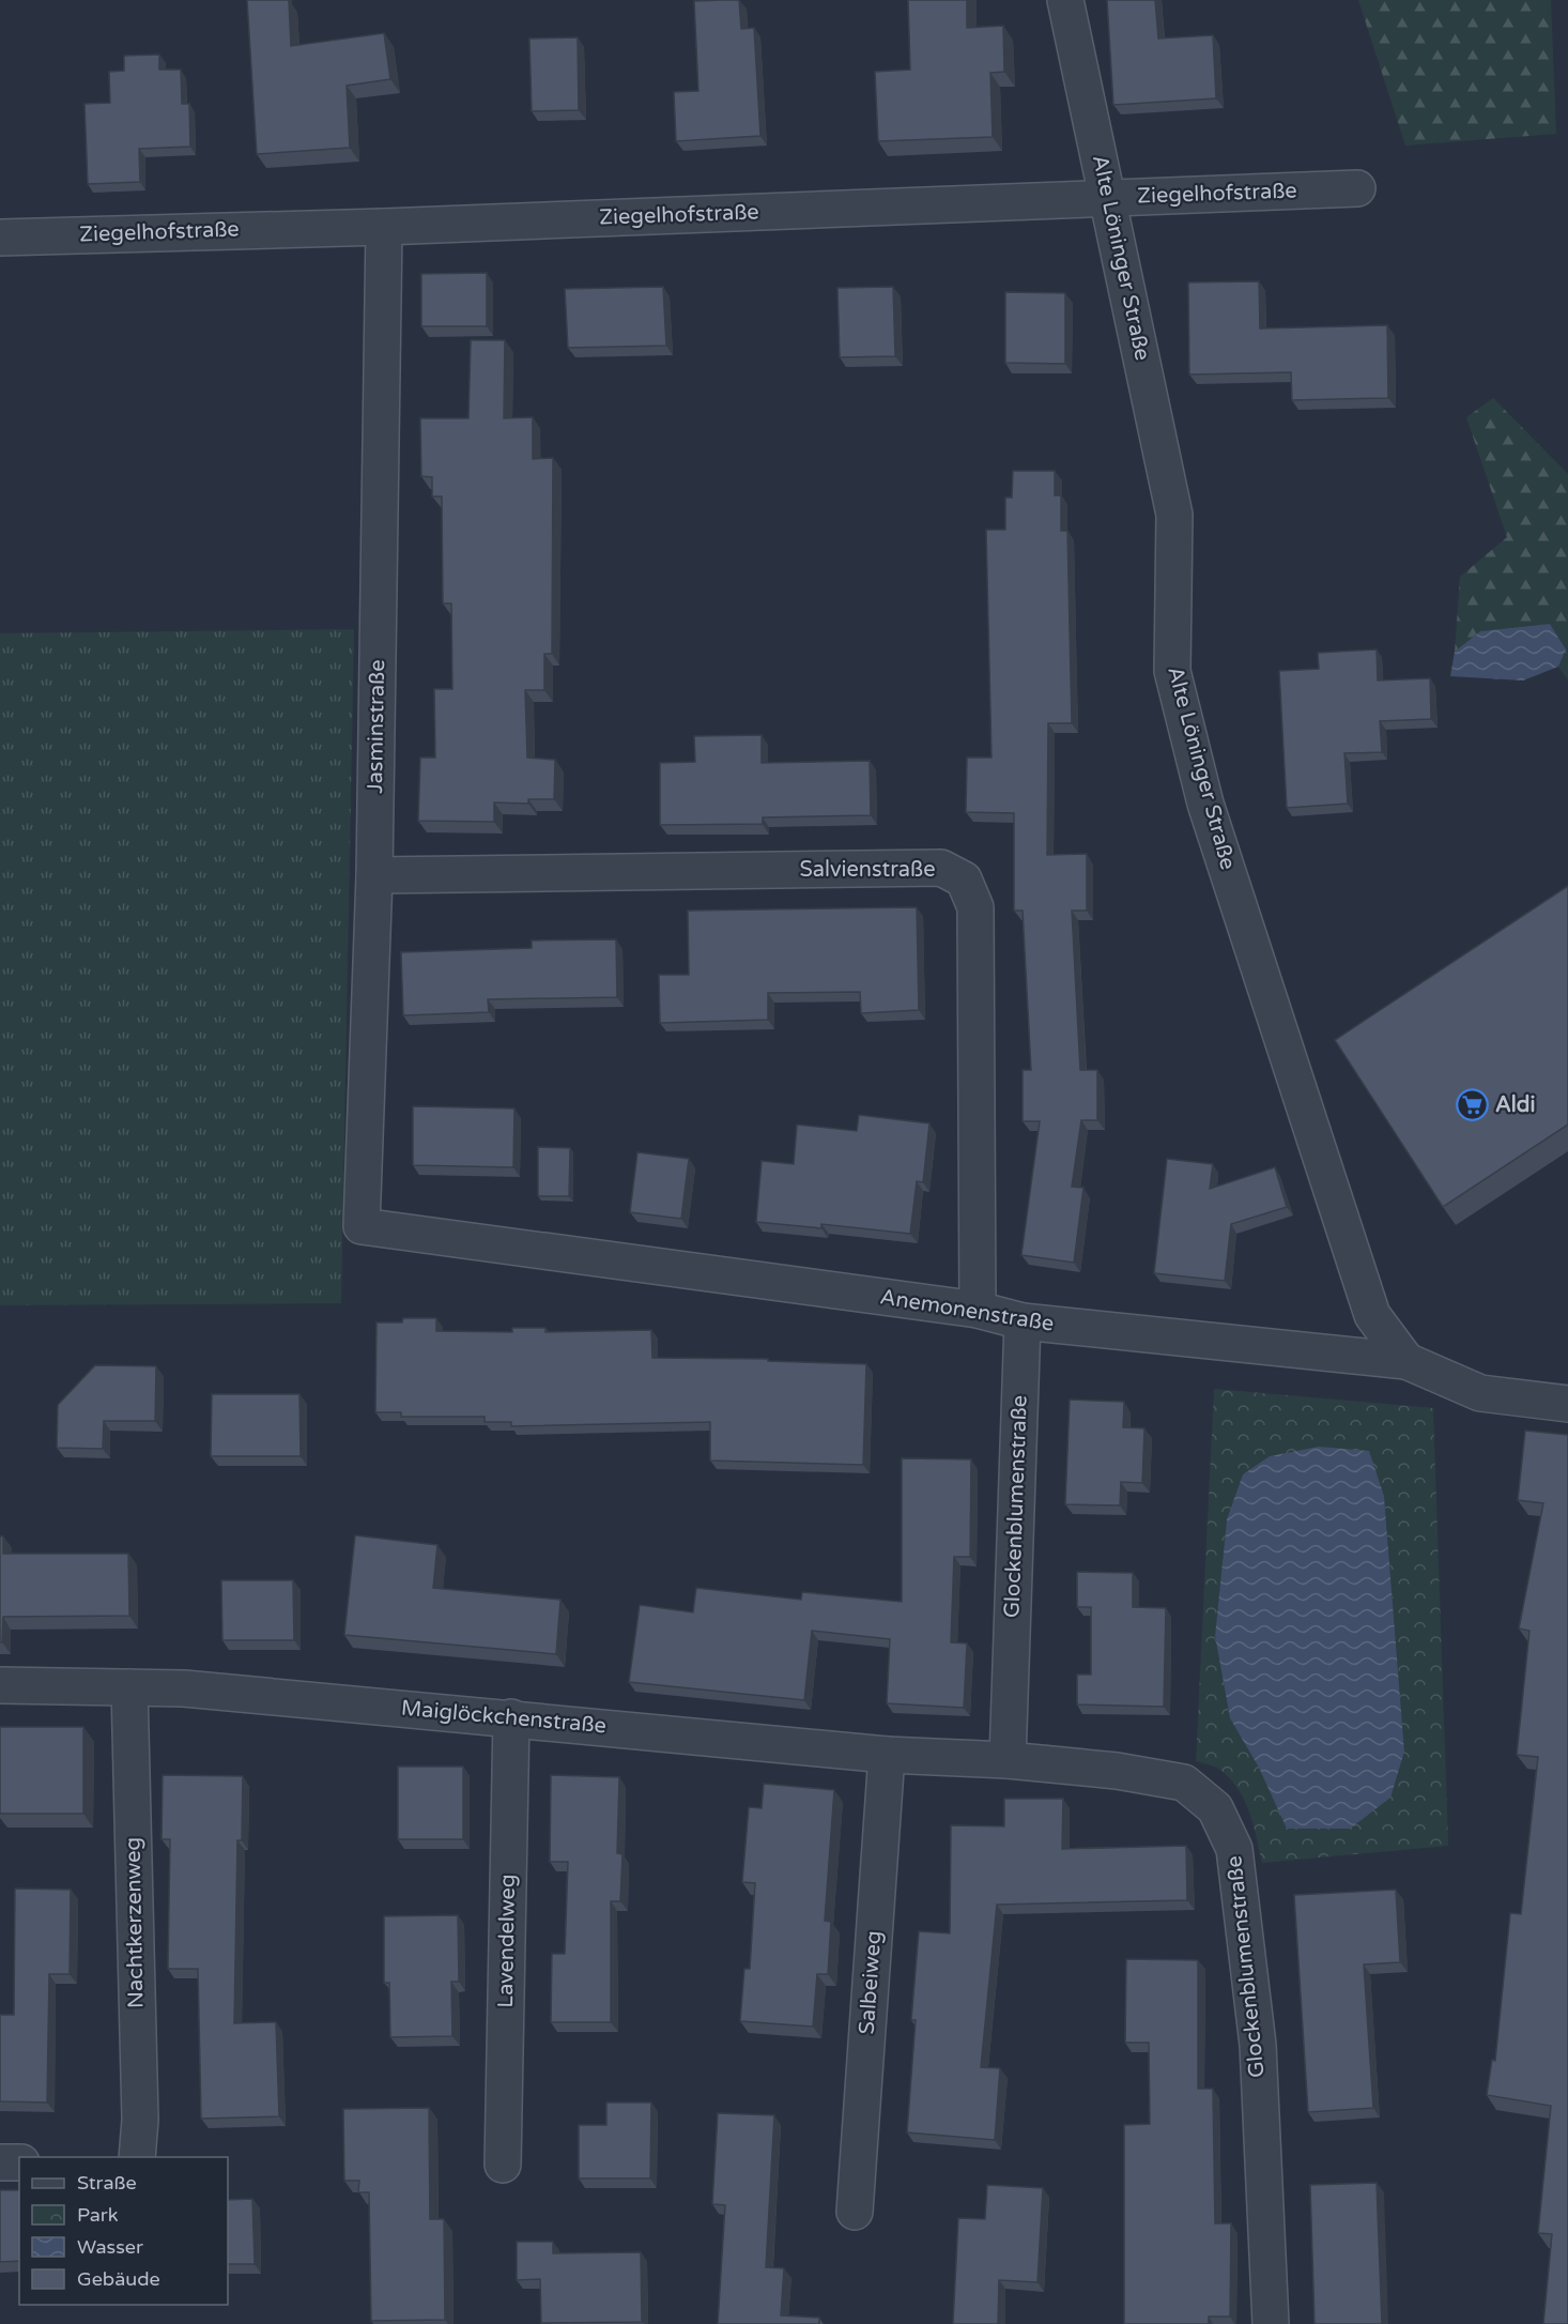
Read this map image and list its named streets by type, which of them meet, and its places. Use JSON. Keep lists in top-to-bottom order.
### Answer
{
  "streets": {
    "street": [
      "Ziegelhofstraße",
      "Alte Löninger Straße",
      "Jasminstraße",
      "Salvienstraße",
      "Anemonenstraße",
      "Glockenblumenstraße",
      "Maiglöckchenstraße",
      "Nachtkerzenweg",
      "Lavendelweg",
      "Salbeiweg"
    ]
  },
  "crossings": [
    ["Ziegelhofstraße", "Alte Löninger Straße"],
    ["Ziegelhofstraße", "Jasminstraße"],
    ["Alte Löninger Straße", "Anemonenstraße"],
    ["Jasminstraße", "Salvienstraße"],
    ["Jasminstraße", "Anemonenstraße"],
    ["Salvienstraße", "Anemonenstraße"],
    ["Anemonenstraße", "Glockenblumenstraße"],
    ["Glockenblumenstraße", "Maiglöckchenstraße"],
    ["Maiglöckchenstraße", "Nachtkerzenweg"],
    ["Maiglöckchenstraße", "Lavendelweg"],
    ["Maiglöckchenstraße", "Salbeiweg"]
  ],
  "places": {
    "supermarket": ["Aldi"]
  },
  "legend": [
    "Straße",
    "Park",
    "Wasser",
    "Gebäude"
  ]
}
